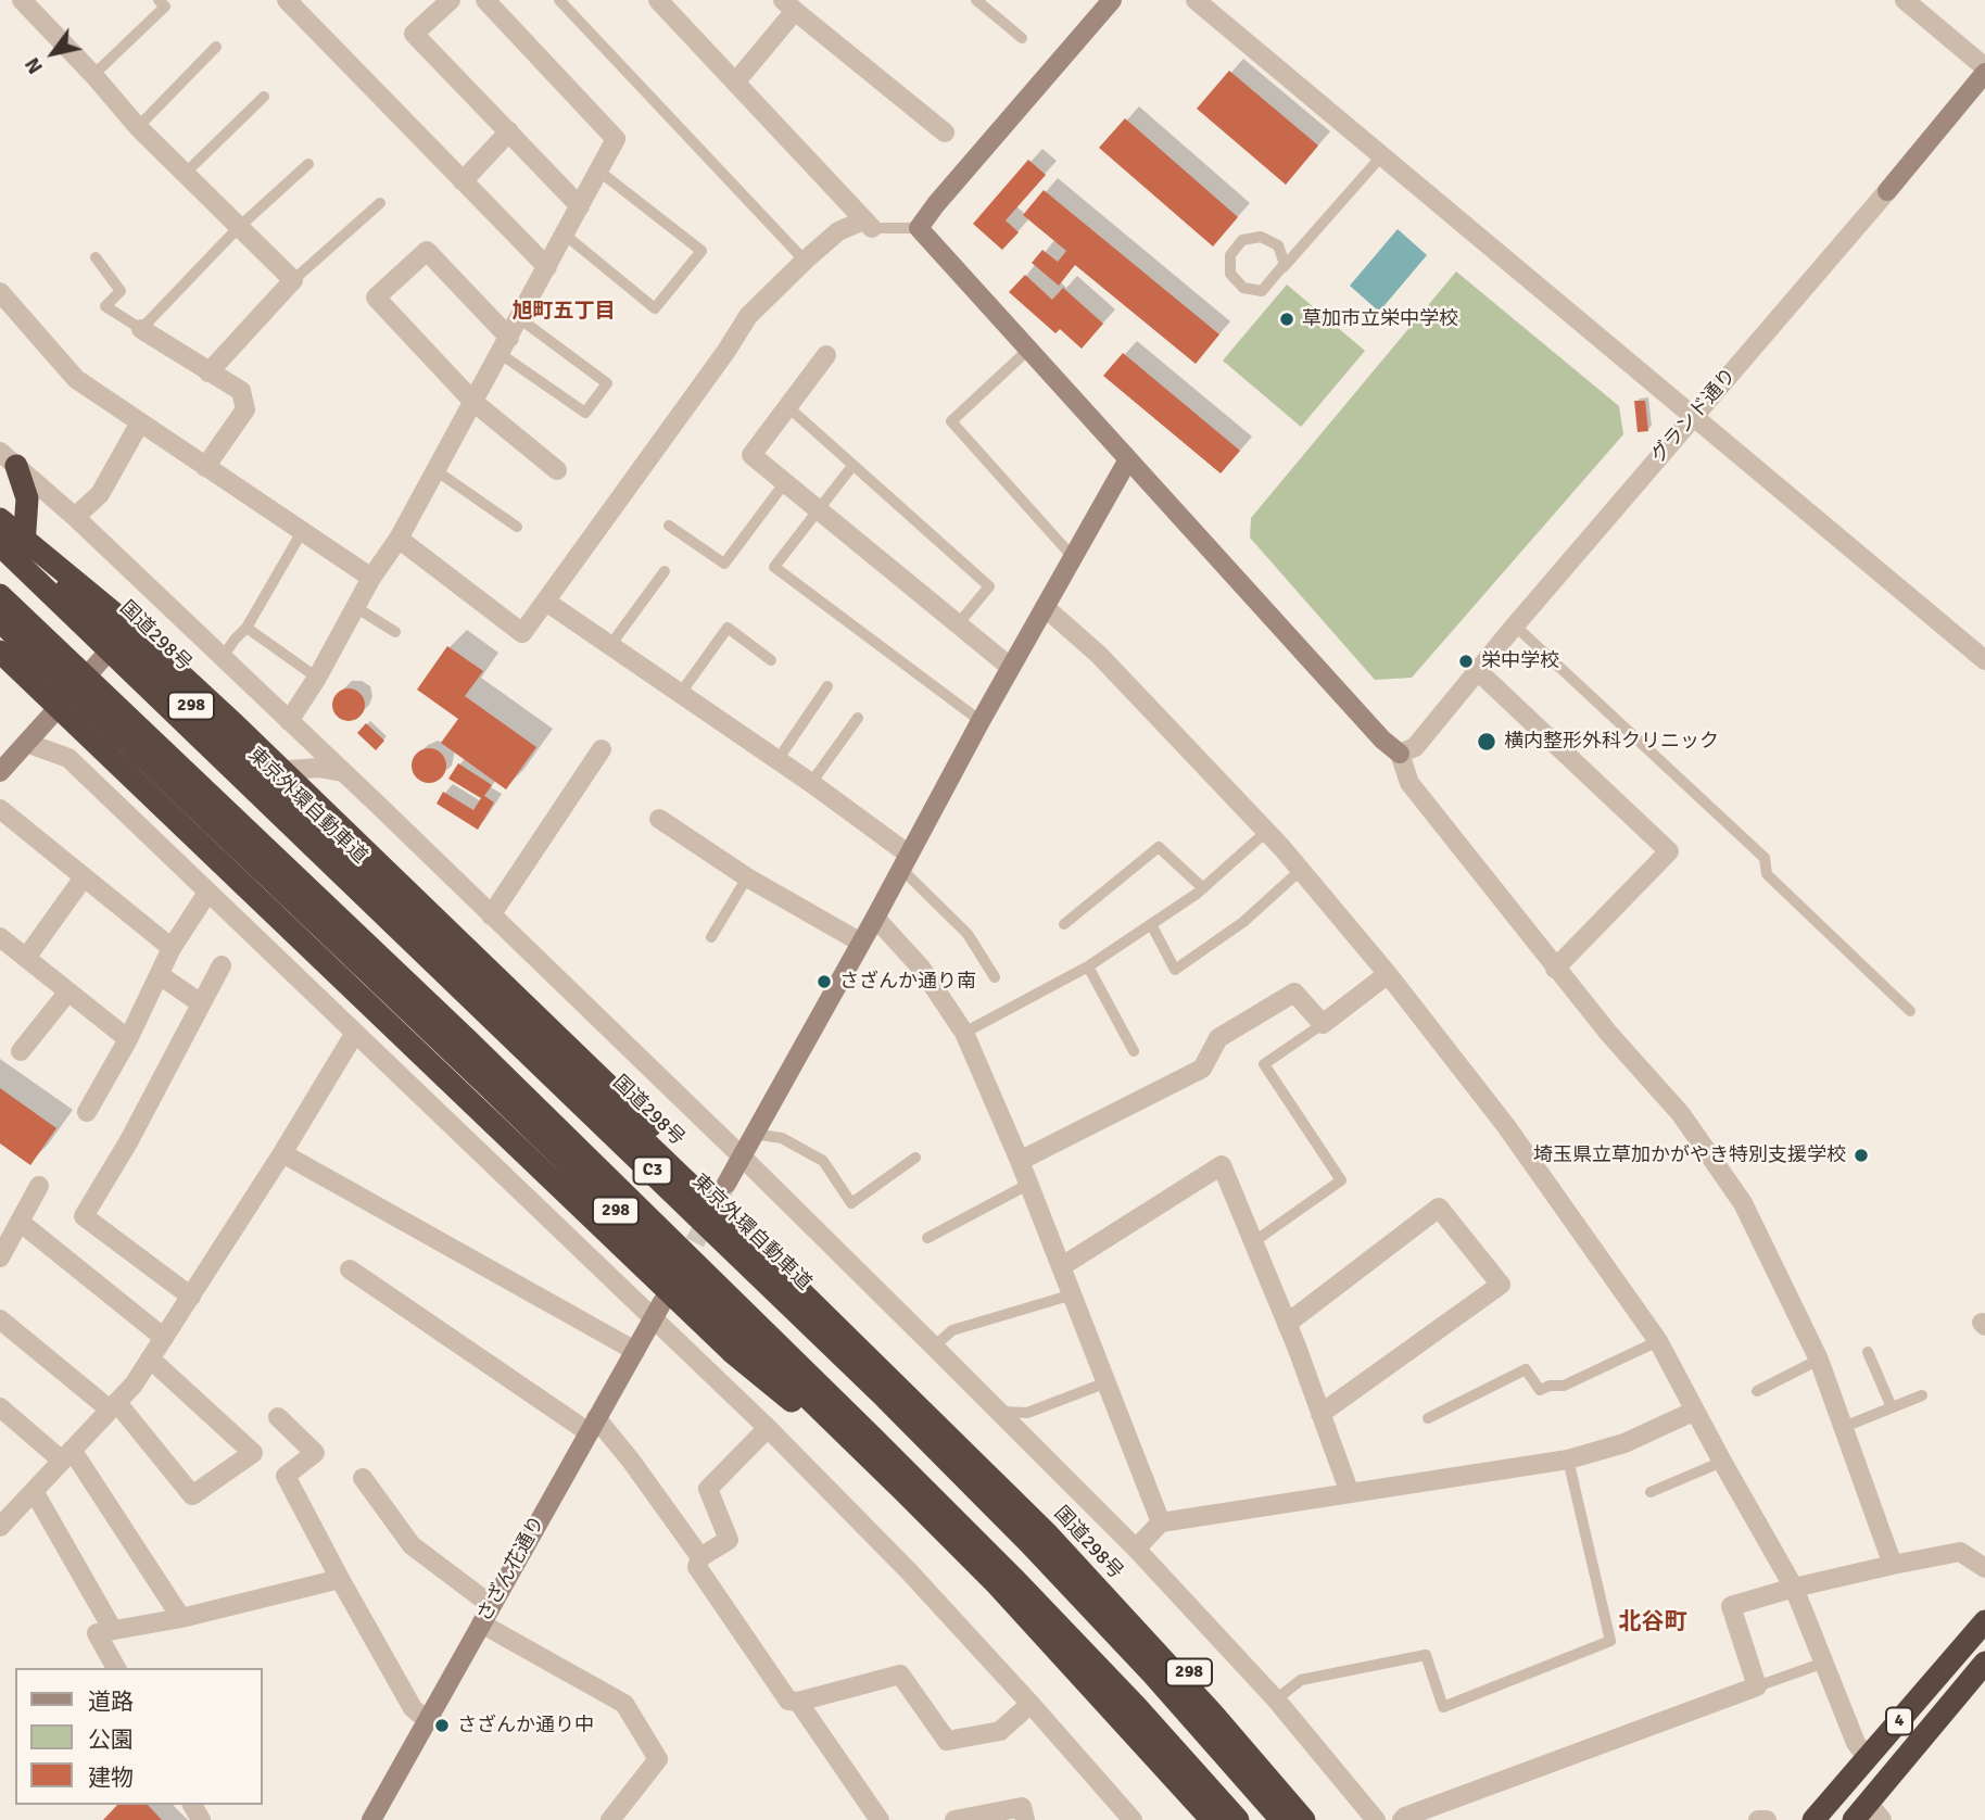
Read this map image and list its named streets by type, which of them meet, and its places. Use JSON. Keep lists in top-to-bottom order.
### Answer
{
  "streets": {
    "highway": [
      "国道298号",
      "298",
      "東京外環自動車道",
      "C3",
      "4"
    ],
    "street": ["グランド通り", "さざん花通り"]
  },
  "crossings": [
    ["国道298号", "298"]
  ],
  "districts": ["旭町五丁目", "北谷町"],
  "places": [
    "草加市立栄中学校",
    "栄中学校",
    "横内整形外科クリニック",
    "さざんか通り南",
    "埼玉県立草加かがやき特別支援学校",
    "さざんか通り中"
  ],
  "legend": ["道路", "公園", "建物"],
  "north": "bottom left"
}
